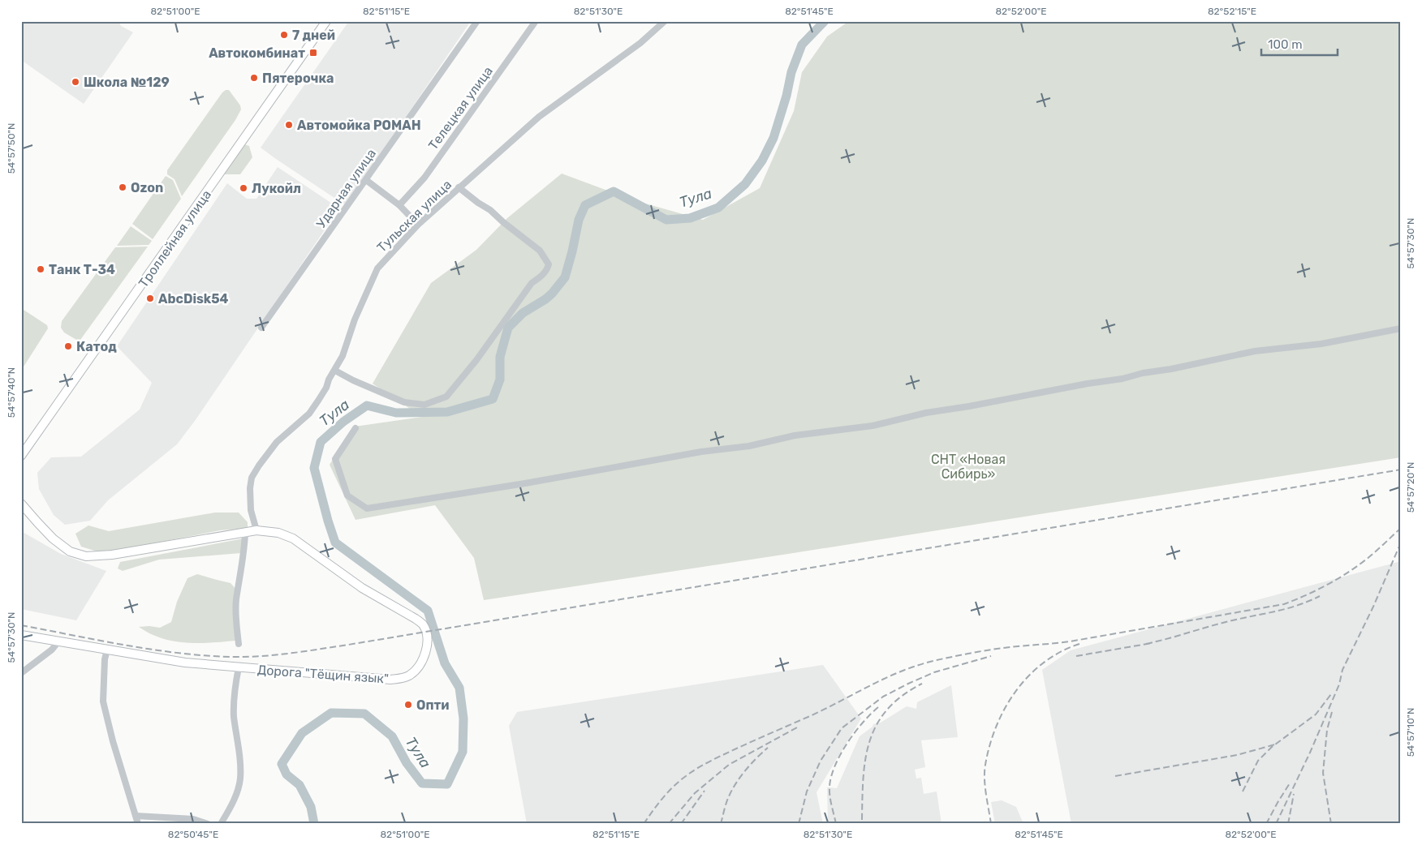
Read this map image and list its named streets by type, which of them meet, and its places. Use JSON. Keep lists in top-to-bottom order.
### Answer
{
  "streets": {
    "main road": ["Троллейная улица", "Дорога \"Тёщин язык\""],
    "street": ["Телецкая улица", "Ударная улица", "Тульская улица"]
  },
  "crossings": [
    ["Тульская улица", "Дорога \"Тёщин язык\""]
  ],
  "water": ["Тула"],
  "parks": ["СНТ «Новая Сибирь»"],
  "places": {
    "other": [
      "7 дней",
      "Пятерочка",
      "Школа №129",
      "Автомойка РОМАН",
      "Ozon",
      "Лукойл",
      "Танк Т-34",
      "AbcDisk54",
      "Катод",
      "Опти"
    ],
    "transit": ["Автокомбинат"]
  },
  "scale_bar": "100 m",
  "coordinates": [
    "82°51'00\"E",
    "82°51'15\"E",
    "82°51'30\"E",
    "82°51'45\"E",
    "82°52'00\"E",
    "82°52'15\"E",
    "54°57'50\"N",
    "54°57'30\"N",
    "54°57'40\"N",
    "54°57'20\"N",
    "54°57'10\"N",
    "82°50'45\"E"
  ]
}
